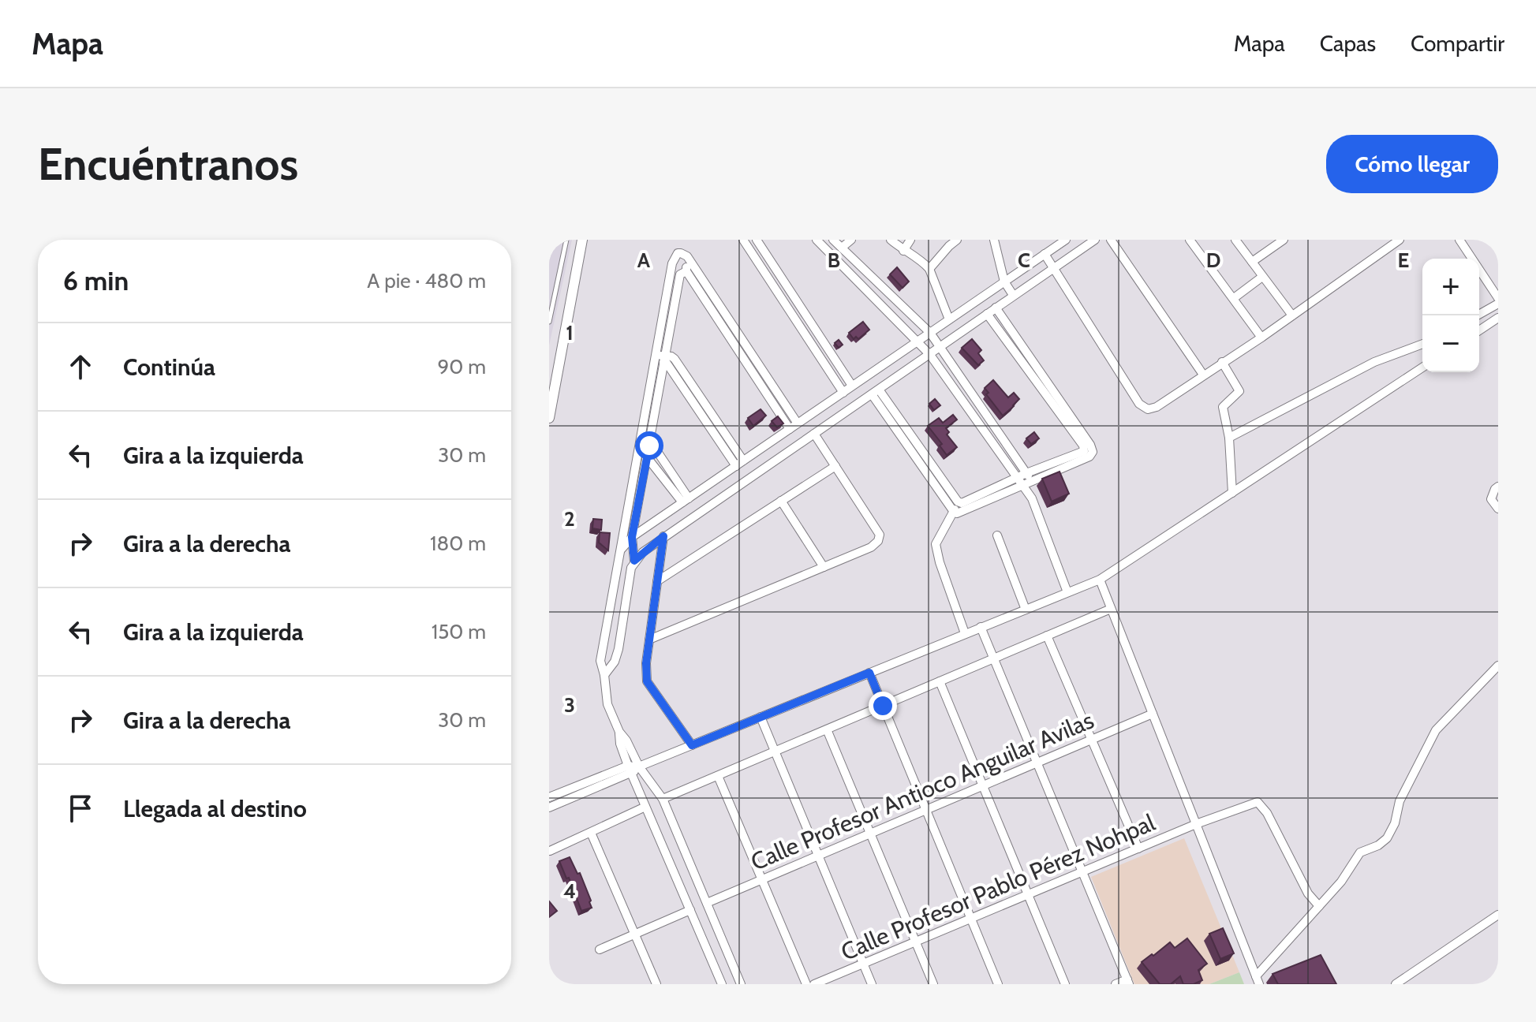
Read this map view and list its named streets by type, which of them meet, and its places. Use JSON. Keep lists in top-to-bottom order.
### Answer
{
  "streets": {
    "street": ["Calle Profesor Antioco Anguilar Avilas", "Calle Profesor Pablo Pérez Nohpal"]
  },
  "page": {
    "header": "Mapa",
    "nav": ["Mapa", "Capas", "Compartir"],
    "buttons": "Cómo llegar",
    "title": "Encuéntranos",
    "heading": ["6 min", "A pie · 480 m"],
    "map_buttons": ["+", "−"],
    "list": [
      ["Continúa", "90 m"],
      ["Gira a la izquierda", "30 m"],
      ["Gira a la derecha", "180 m"],
      ["Gira a la izquierda", "150 m"],
      ["Gira a la derecha", "30 m"],
      "Llegada al destino"
    ]
  },
  "grid": {
    "columns": [
      "A",
      "B",
      "C",
      "D",
      "E"
    ],
    "rows": [
      "1",
      "2",
      "3",
      "4"
    ]
  }
}
